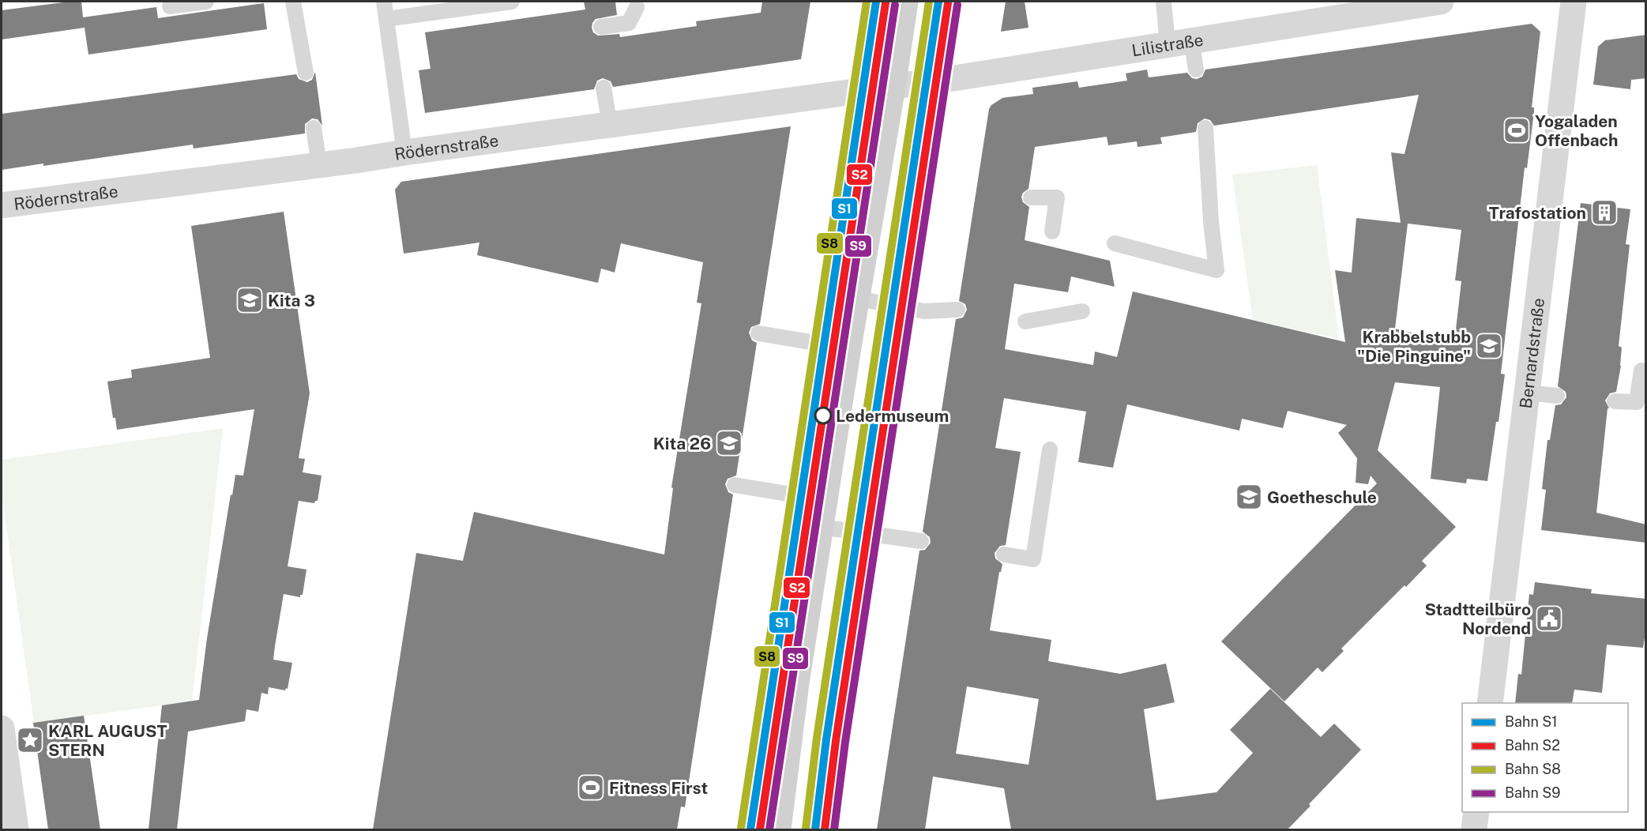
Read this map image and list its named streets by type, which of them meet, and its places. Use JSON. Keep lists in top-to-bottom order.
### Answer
{
  "streets": {
    "street": ["Lilistraße", "Rödernstraße", "Bernardstraße"]
  },
  "crossings": [
    ["Lilistraße", "Rödernstraße"]
  ],
  "places": {
    "sports": ["Yogaladen Offenbach", "Fitness First"],
    "building": ["Trafostation"],
    "school or university": [
      "Kita 3",
      "Krabbelstubb \"Die Pinguine\"",
      "Kita 26",
      "Goetheschule"
    ],
    "other": ["Ledermuseum"],
    "public building": ["Stadtteilbüro Nordend"],
    "place": ["KARL AUGUST STERN"]
  },
  "lines": [
    "rail line S1",
    "rail line S8",
    "rail line S2",
    "rail line S9"
  ],
  "legend": [
    "Bahn S1",
    "Bahn S2",
    "Bahn S8",
    "Bahn S9"
  ]
}
